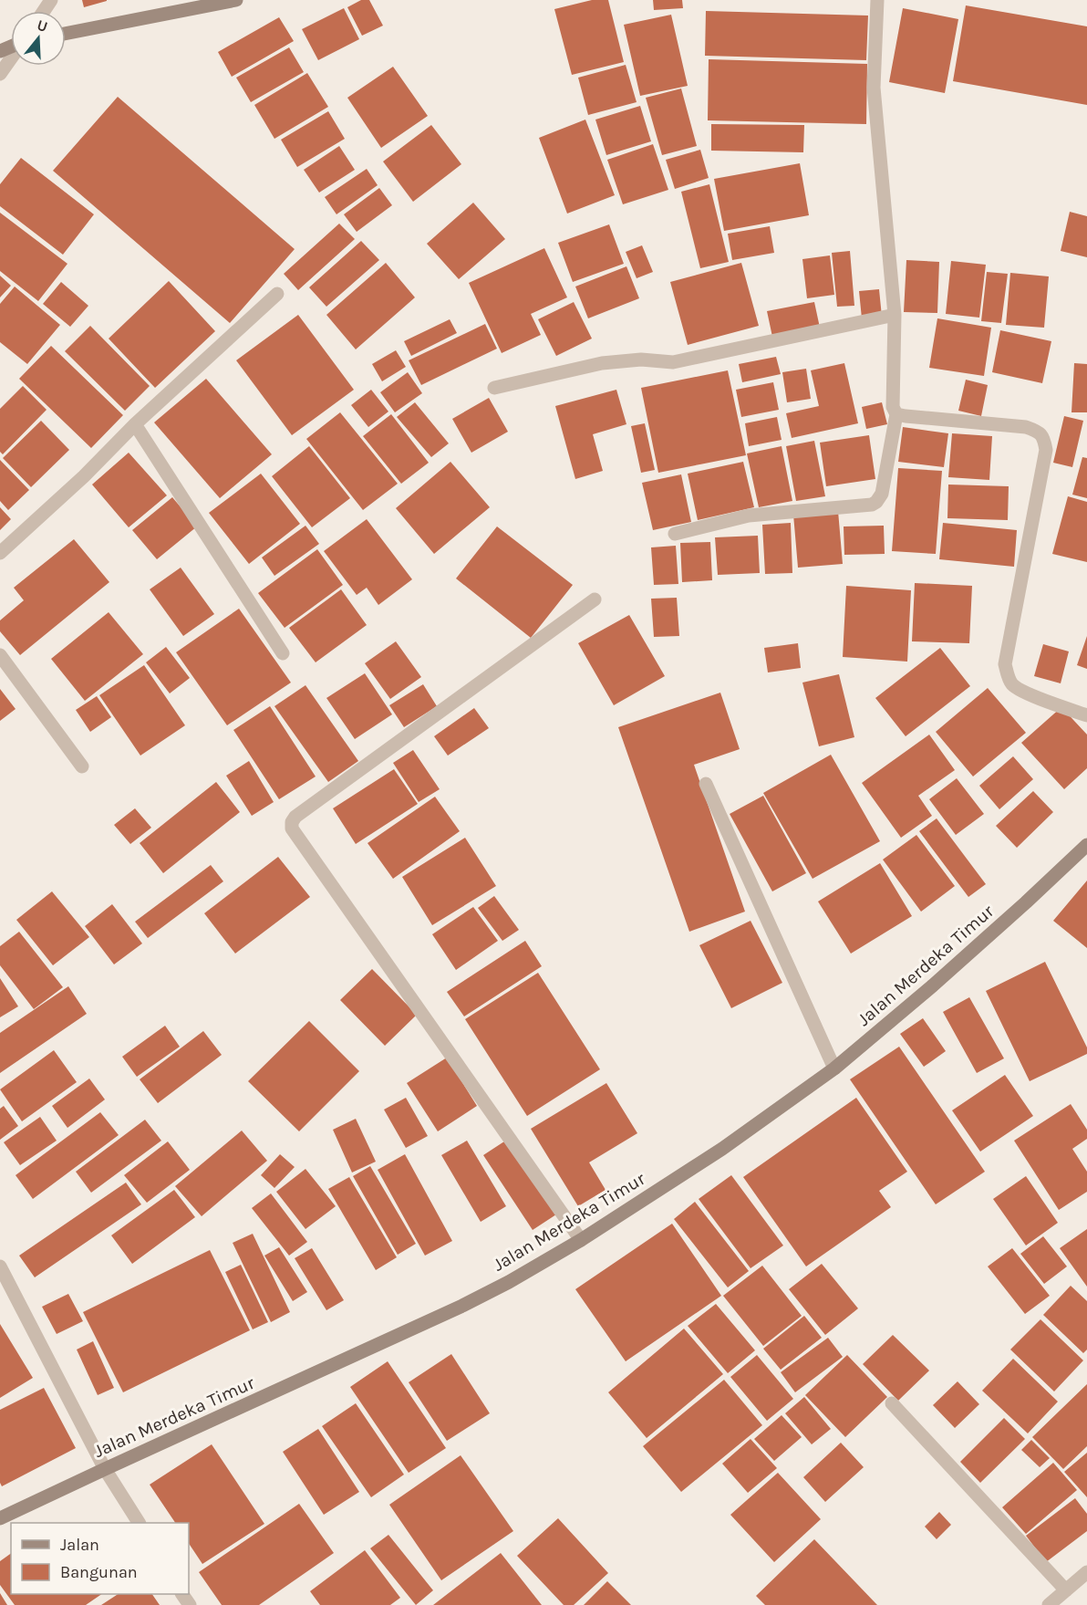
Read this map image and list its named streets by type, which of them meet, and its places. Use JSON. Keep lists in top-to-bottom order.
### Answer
{
  "streets": {
    "main road": ["Jalan Merdeka Timur"]
  },
  "legend": ["Jalan", "Bangunan"],
  "north": "top"
}
